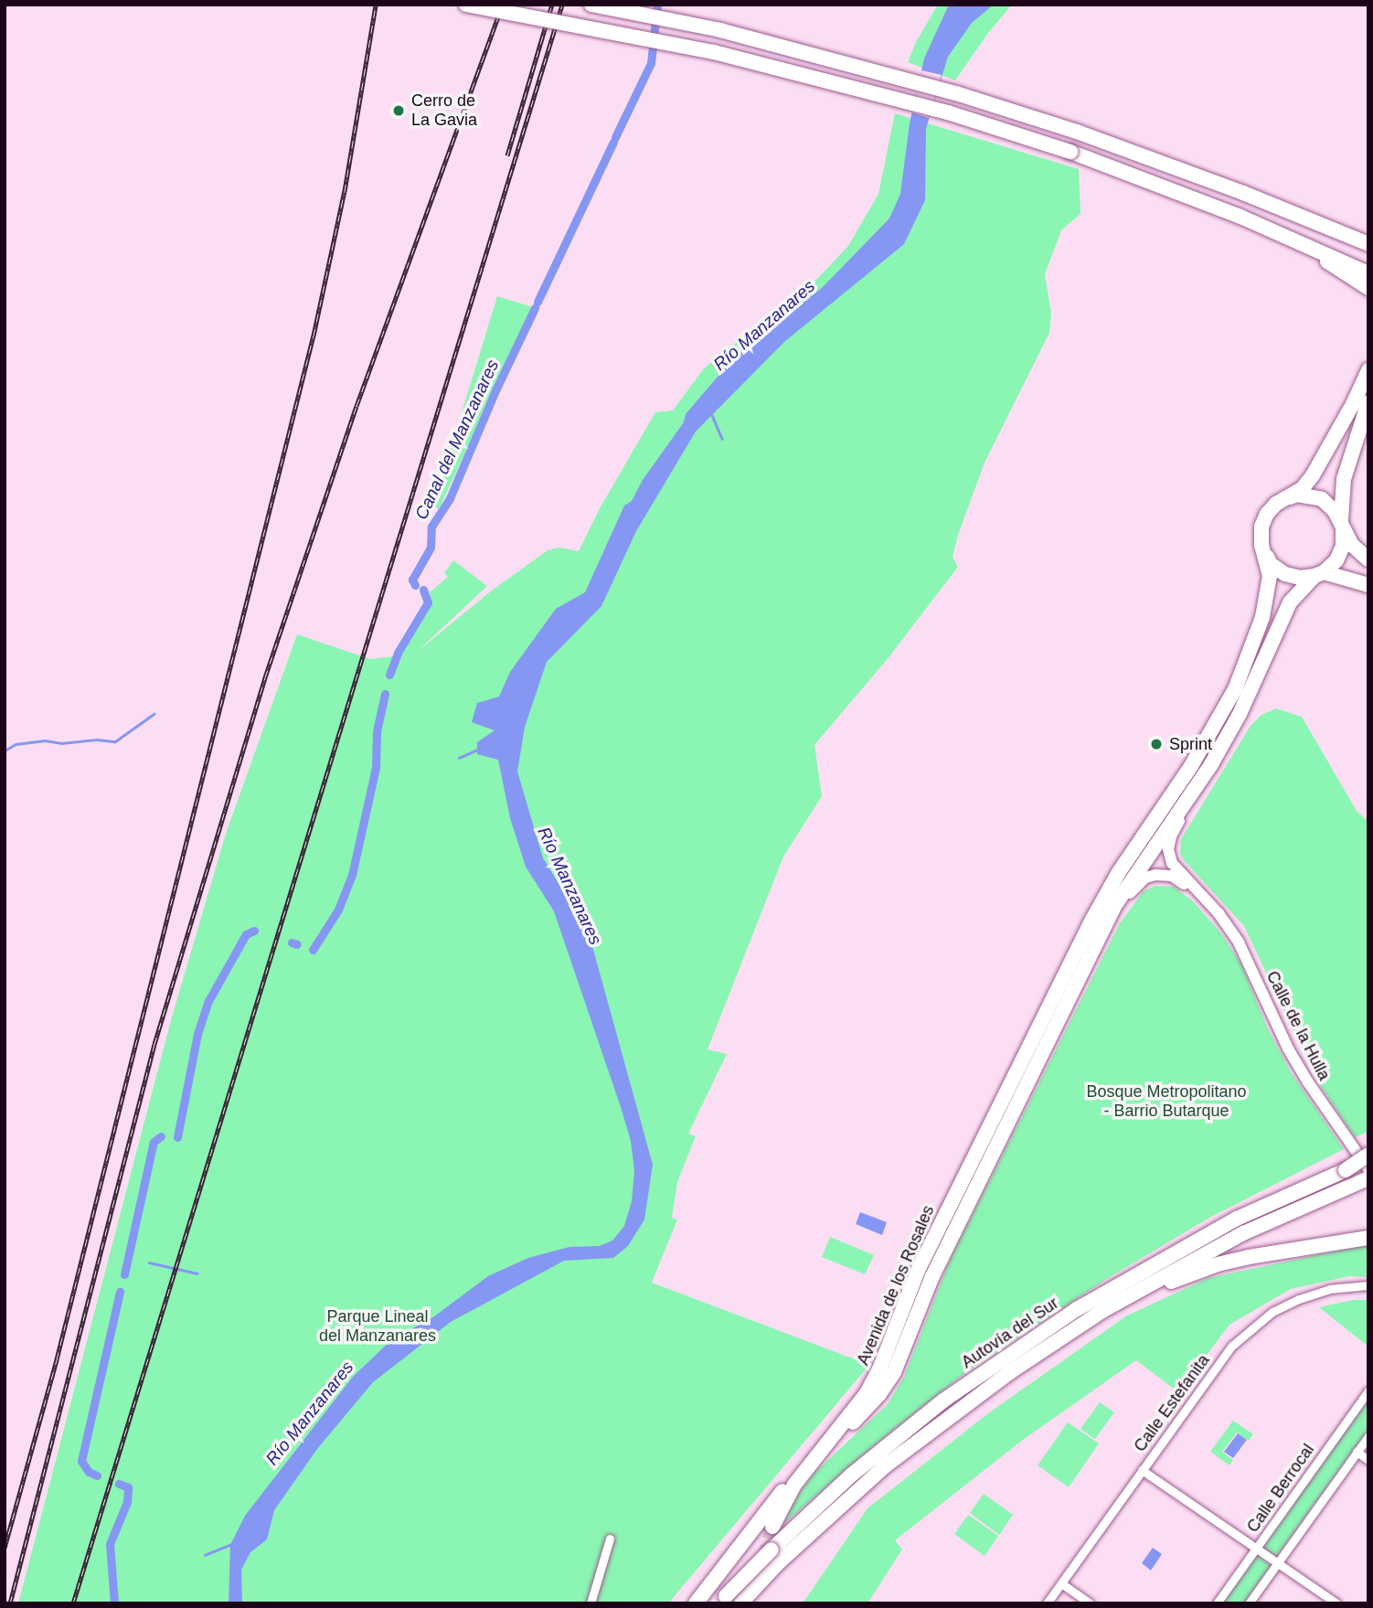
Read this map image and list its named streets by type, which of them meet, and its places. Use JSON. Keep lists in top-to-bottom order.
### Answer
{
  "streets": {
    "highway": ["Avenida de los Rosales", "Autovía del Sur"],
    "street": ["Calle de la Hulla", "Calle Estefanita", "Calle Berrocal"]
  },
  "water": ["Río Manzanares", "Canal del Manzanares"],
  "parks": ["Bosque Metropolitano - Barrio Butarque", "Parque Lineal del Manzanares"],
  "places": ["Cerro de La Gavia", "Sprint"]
}
